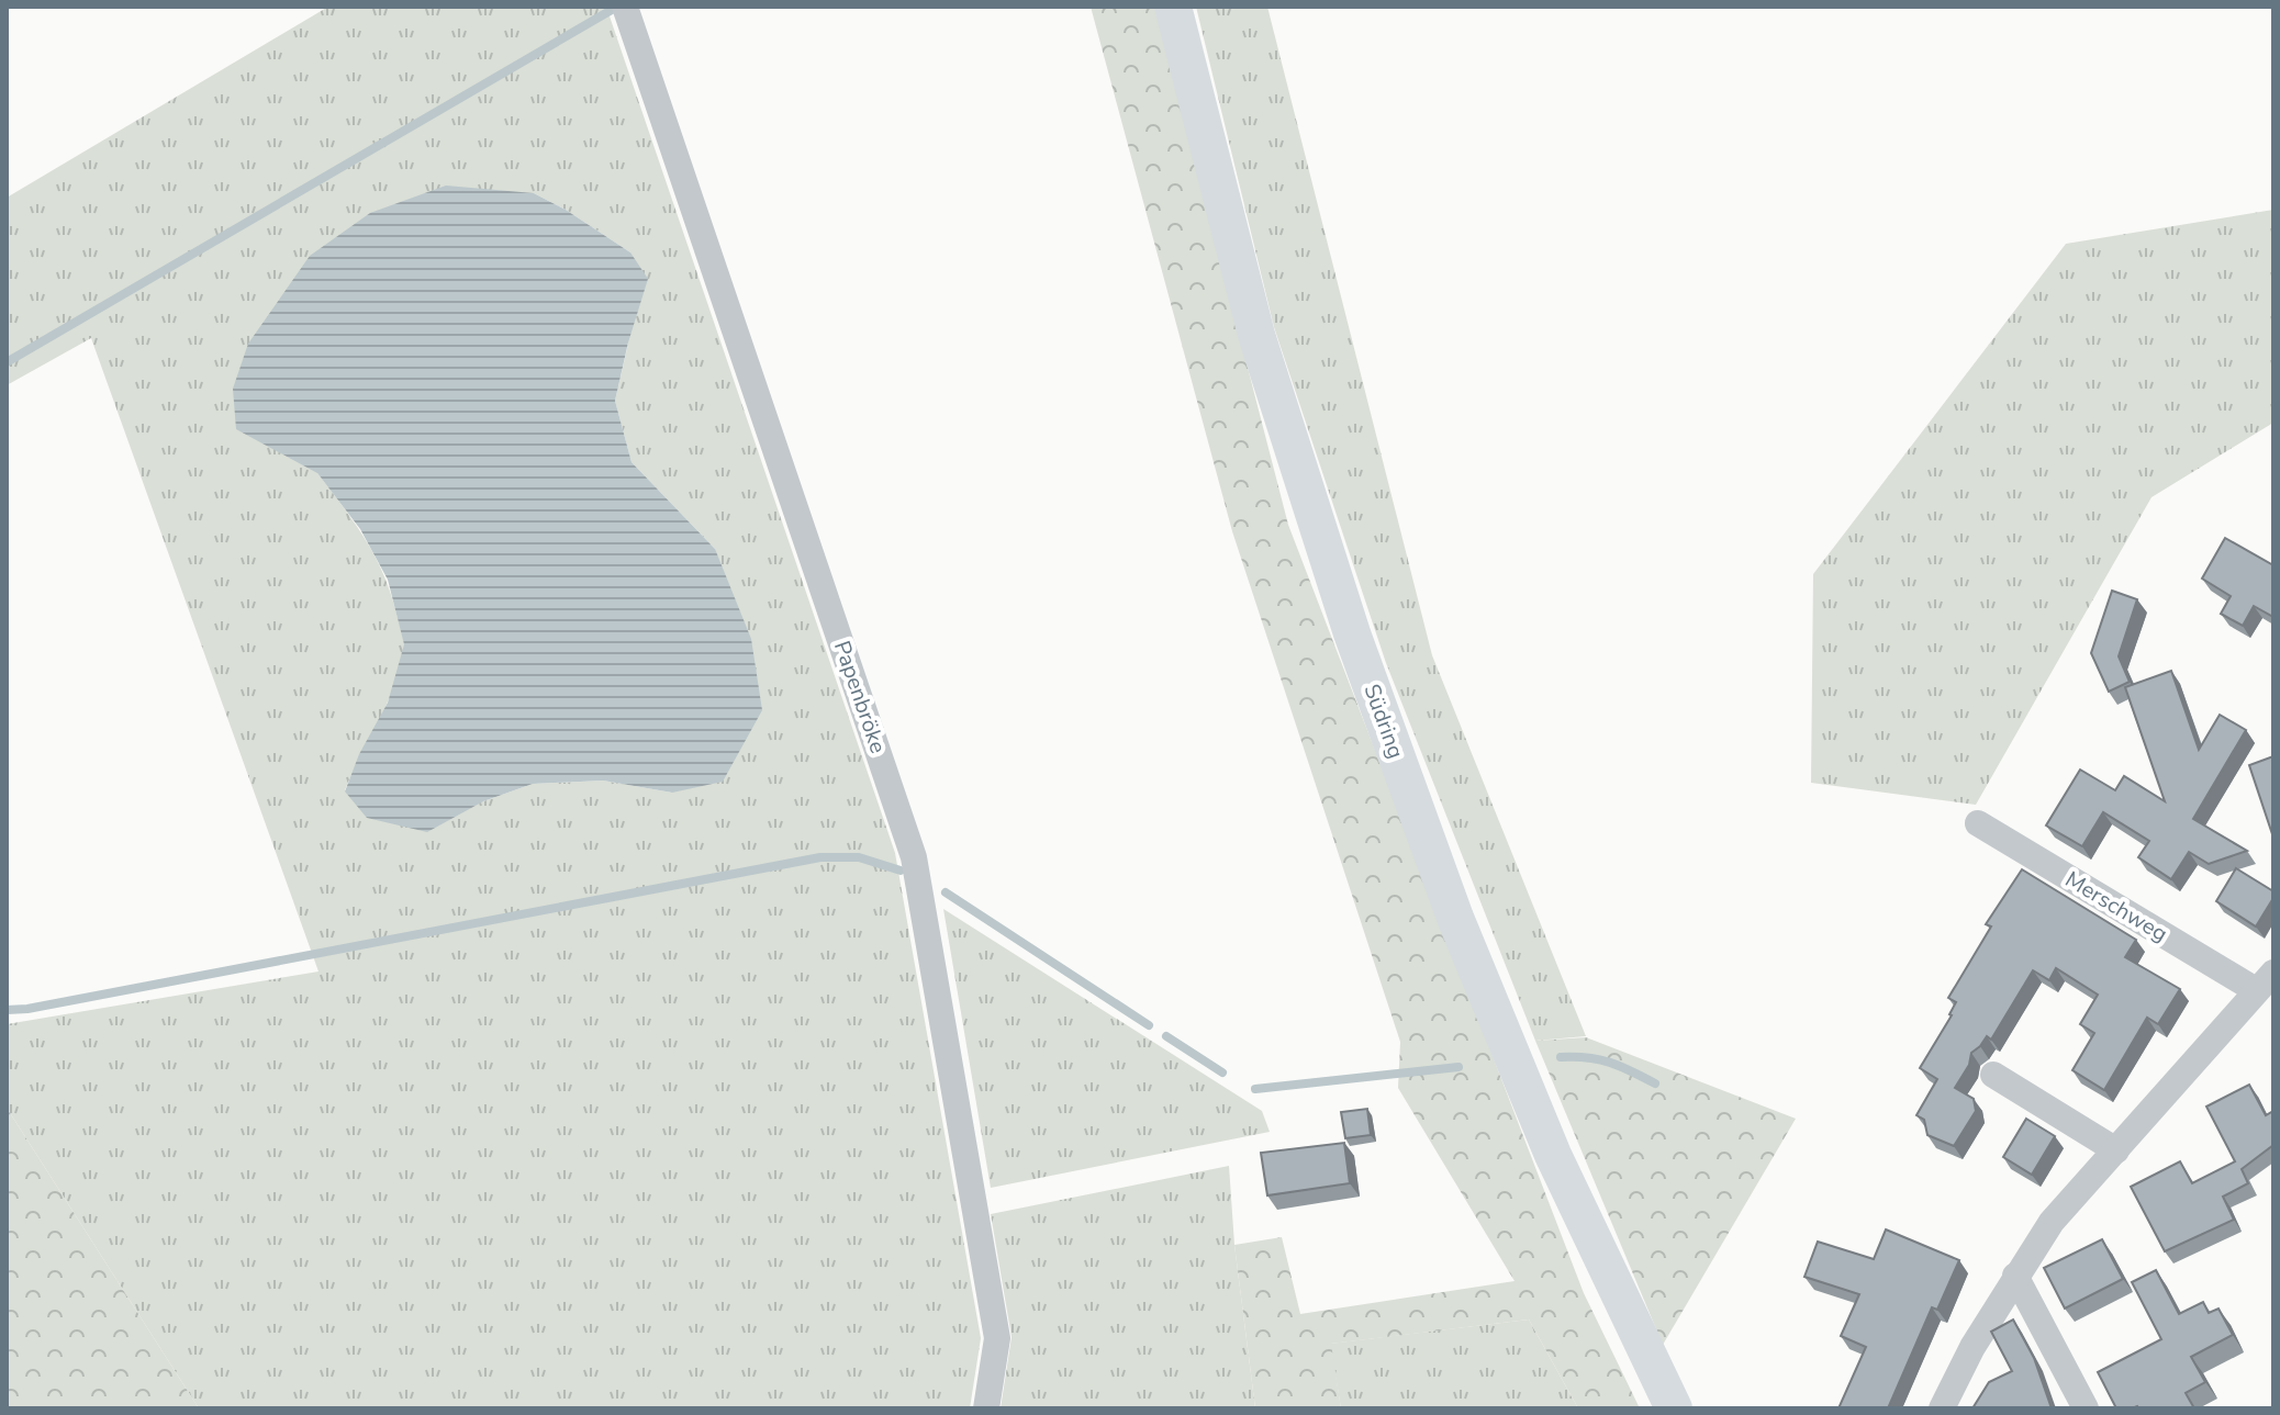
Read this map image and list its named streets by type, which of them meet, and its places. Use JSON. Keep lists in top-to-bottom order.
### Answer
{
  "streets": {
    "main road": ["Südring"],
    "street": ["Papenbröke", "Merschweg"]
  }
}
